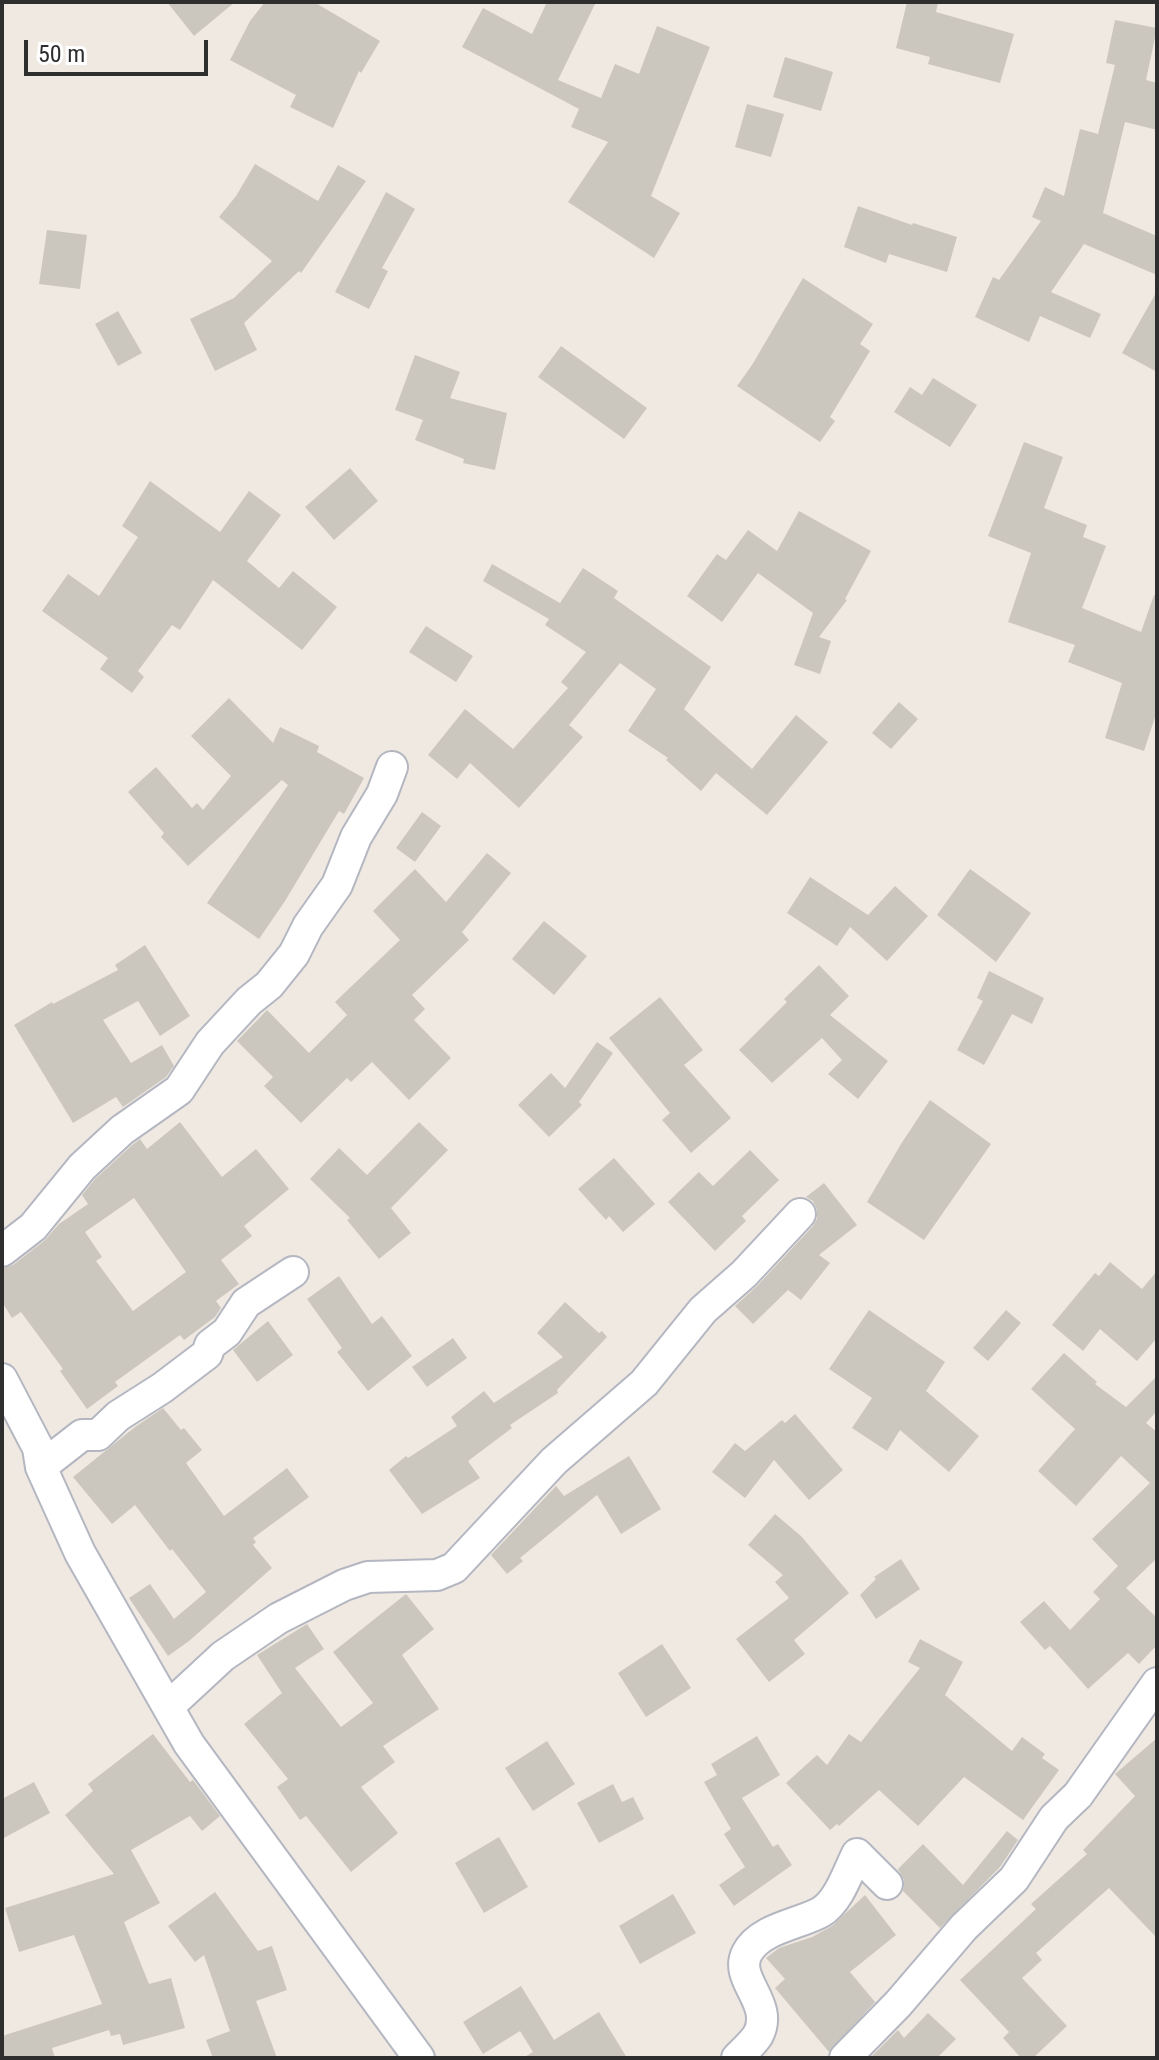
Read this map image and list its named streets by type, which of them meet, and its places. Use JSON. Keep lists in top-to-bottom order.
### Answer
{
  "scale_bar": "50 m"
}
